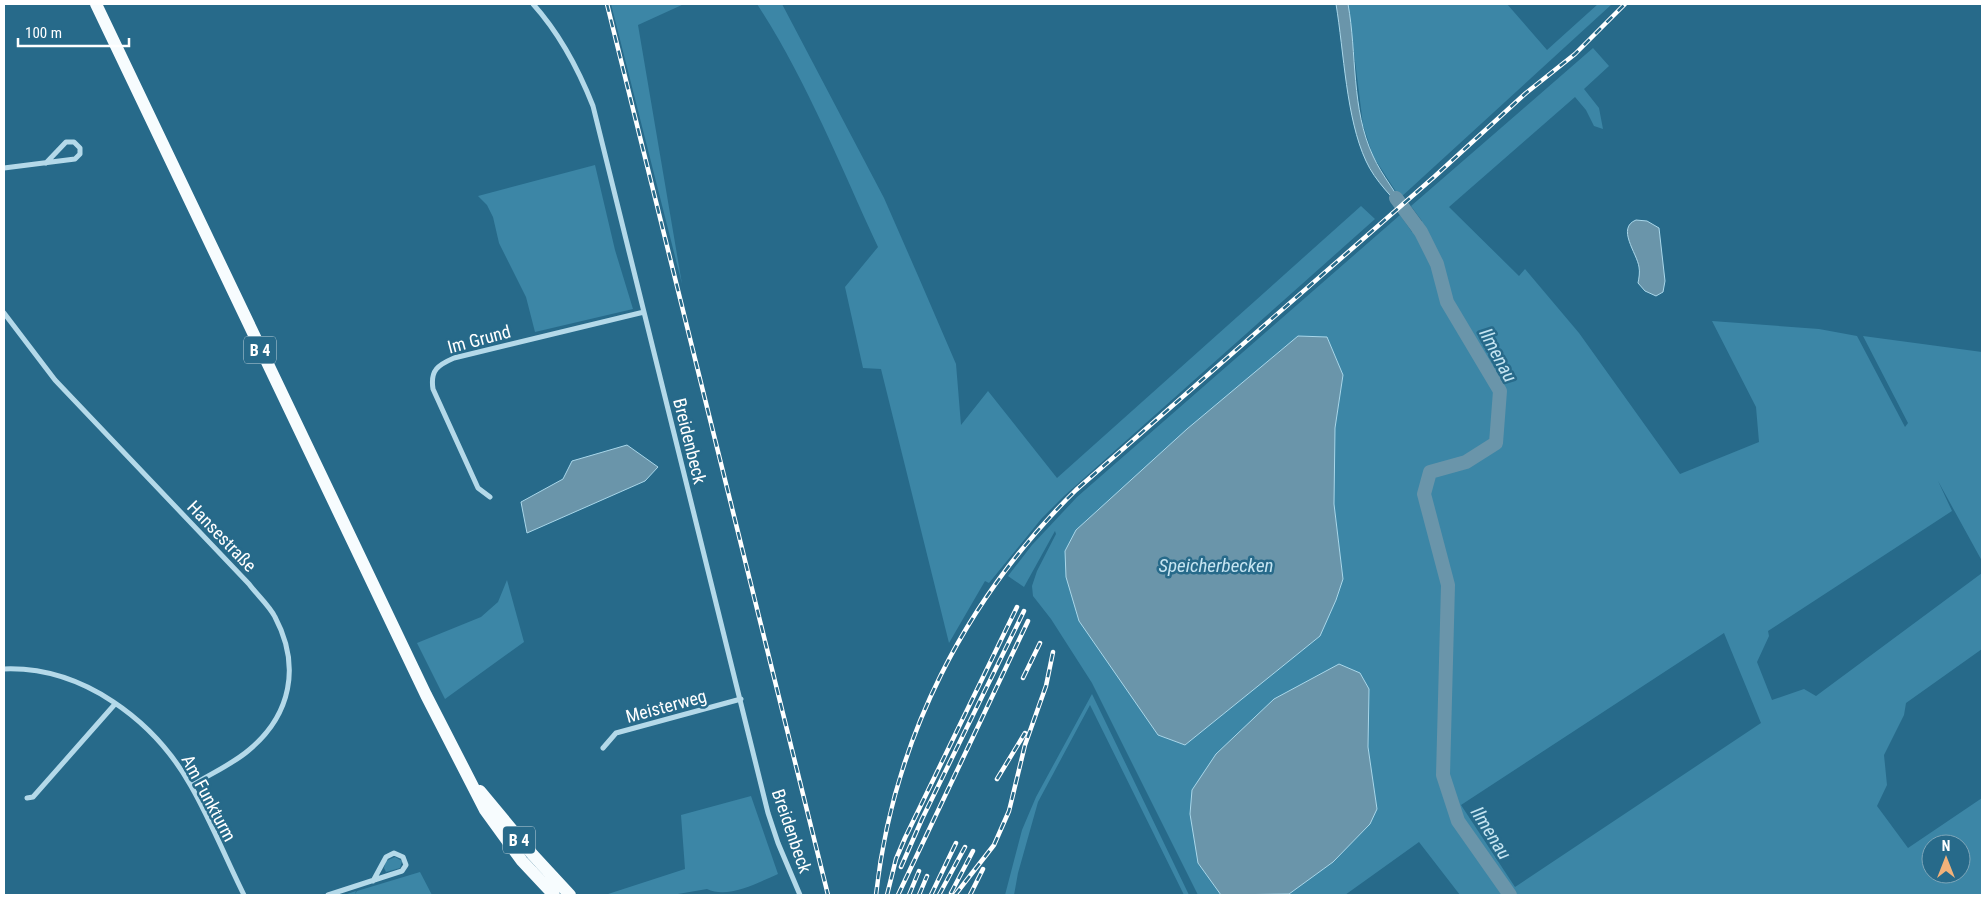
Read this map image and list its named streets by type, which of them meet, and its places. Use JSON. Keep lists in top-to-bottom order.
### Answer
{
  "streets": {
    "main road": ["B 4"],
    "street": [
      "Im Grund",
      "Breidenbeck",
      "Hansestraße",
      "Meisterweg",
      "Am Funkturm"
    ]
  },
  "crossings": [
    ["Im Grund", "Breidenbeck"],
    ["Breidenbeck", "Meisterweg"],
    ["Hansestraße", "Am Funkturm"]
  ],
  "water": ["Ilmenau", "Speicherbecken"],
  "scale_bar": "100 m",
  "north": "top"
}
